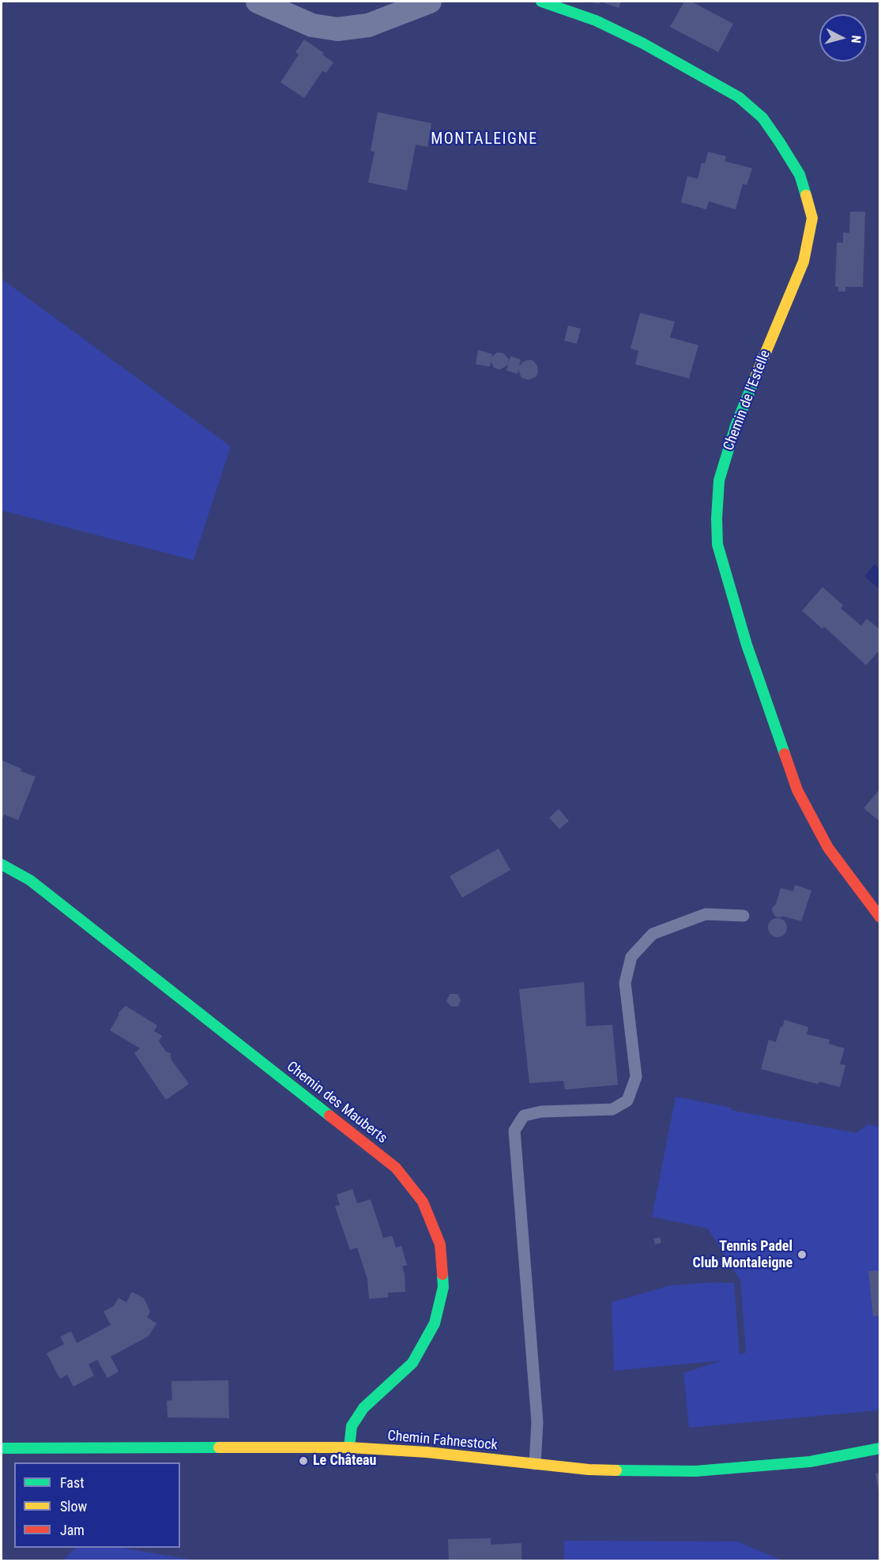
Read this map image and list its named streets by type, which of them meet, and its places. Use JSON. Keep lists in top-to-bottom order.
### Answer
{
  "streets": {
    "street": ["Chemin de l'Estelle", "Chemin des Mauberts", "Chemin Fahnestock"]
  },
  "crossings": [
    ["Chemin des Mauberts", "Chemin Fahnestock"]
  ],
  "districts": ["MONTALEIGNE"],
  "places": ["Tennis Padel Club Montaleigne", "Le Château"],
  "legend": ["Fast", "Slow", "Jam"],
  "north": "right"
}
